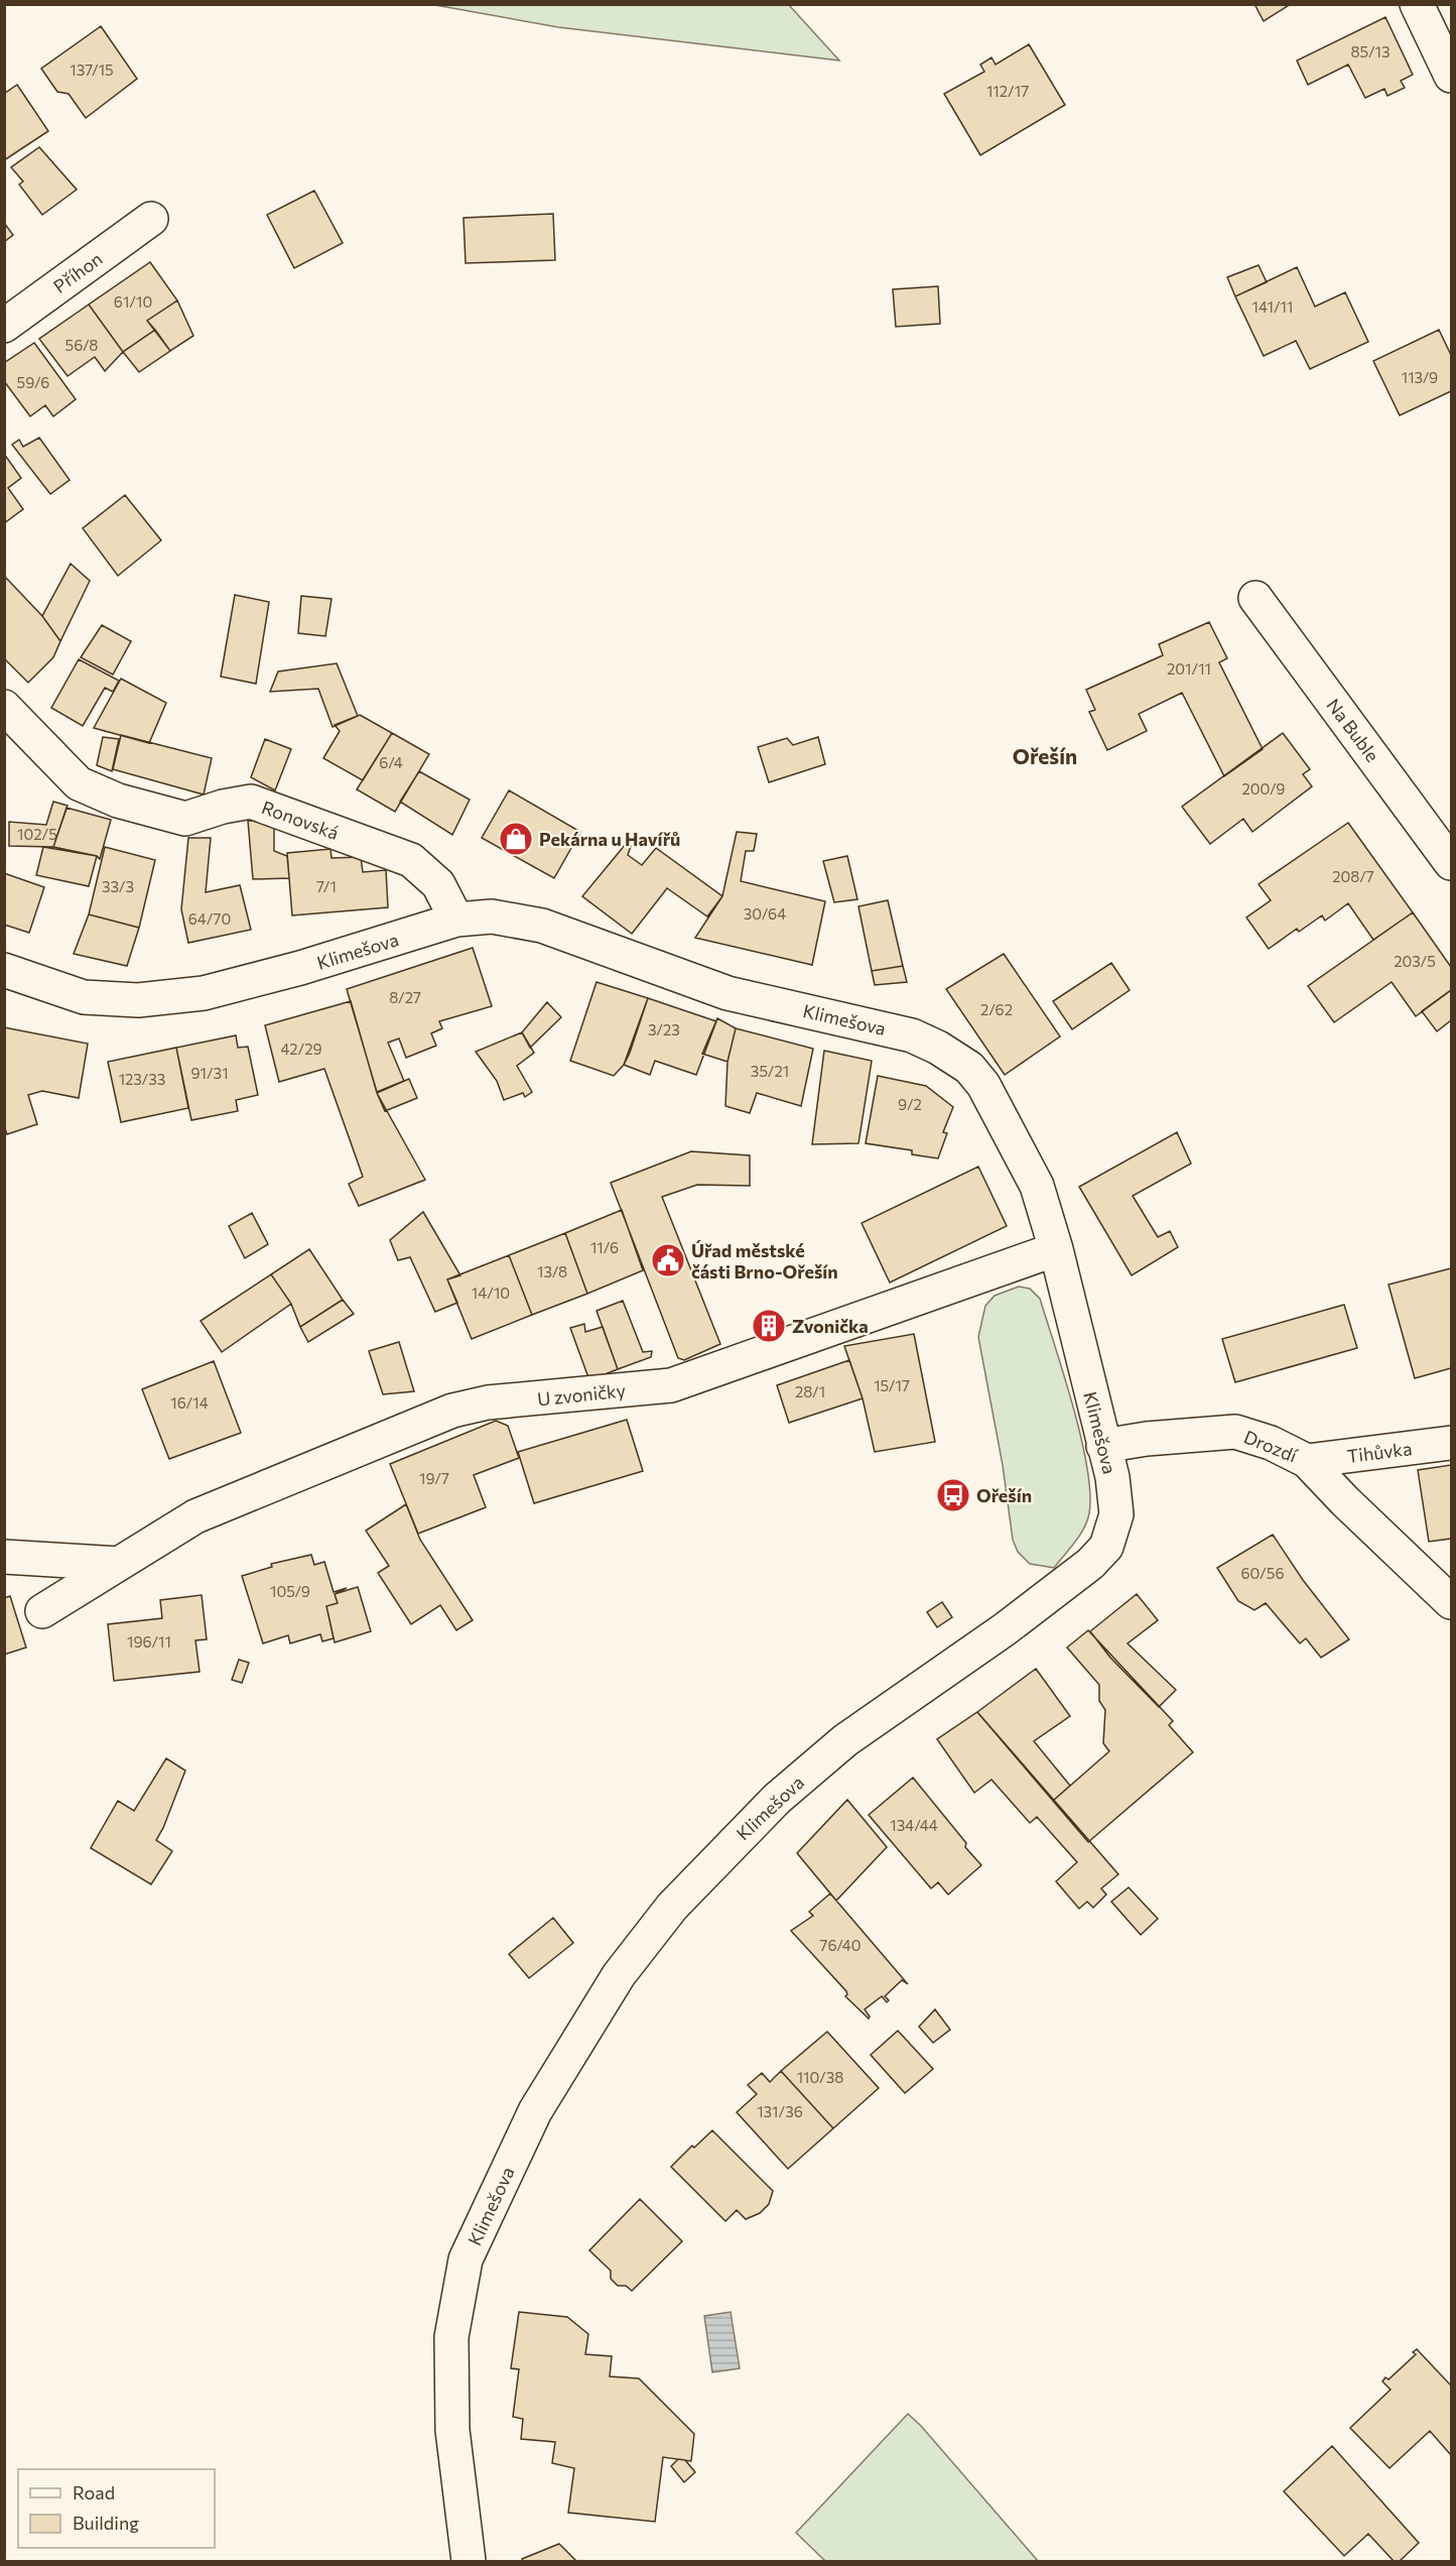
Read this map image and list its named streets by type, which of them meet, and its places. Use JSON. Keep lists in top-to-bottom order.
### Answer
{
  "streets": {
    "street": [
      "Příhon",
      "Na Buble",
      "Ronovská",
      "Klimešova",
      "U zvoničky",
      "Drozdí",
      "Tihůvka"
    ]
  },
  "crossings": [
    ["Ronovská", "Klimešova"],
    ["Klimešova", "U zvoničky"],
    ["Klimešova", "Drozdí"],
    ["Drozdí", "Tihůvka"]
  ],
  "districts": ["Ořešín"],
  "places": {
    "shop": ["Pekárna u Havířů"],
    "public building": ["Úřad městské části Brno-Ořešín"],
    "building": ["Zvonička"],
    "bus stop": ["Ořešín"]
  },
  "house_numbers": [
    "85/13",
    "137/15",
    "112/17",
    "61/10",
    "141/11",
    "56/8",
    "113/9",
    "59/6",
    "201/11",
    "6/4",
    "200/9",
    "102/5",
    "208/7",
    "33/3",
    "7/1",
    "30/64",
    "64/70",
    "203/5",
    "8/27",
    "2/62",
    "3/23",
    "42/29",
    "35/21",
    "91/31",
    "123/33",
    "9/2",
    "11/6",
    "13/8",
    "14/10",
    "15/17",
    "28/1",
    "16/14",
    "19/7",
    "60/56",
    "105/9",
    "196/11",
    "134/44",
    "76/40",
    "110/38",
    "131/36"
  ],
  "legend": ["Road", "Building"]
}
